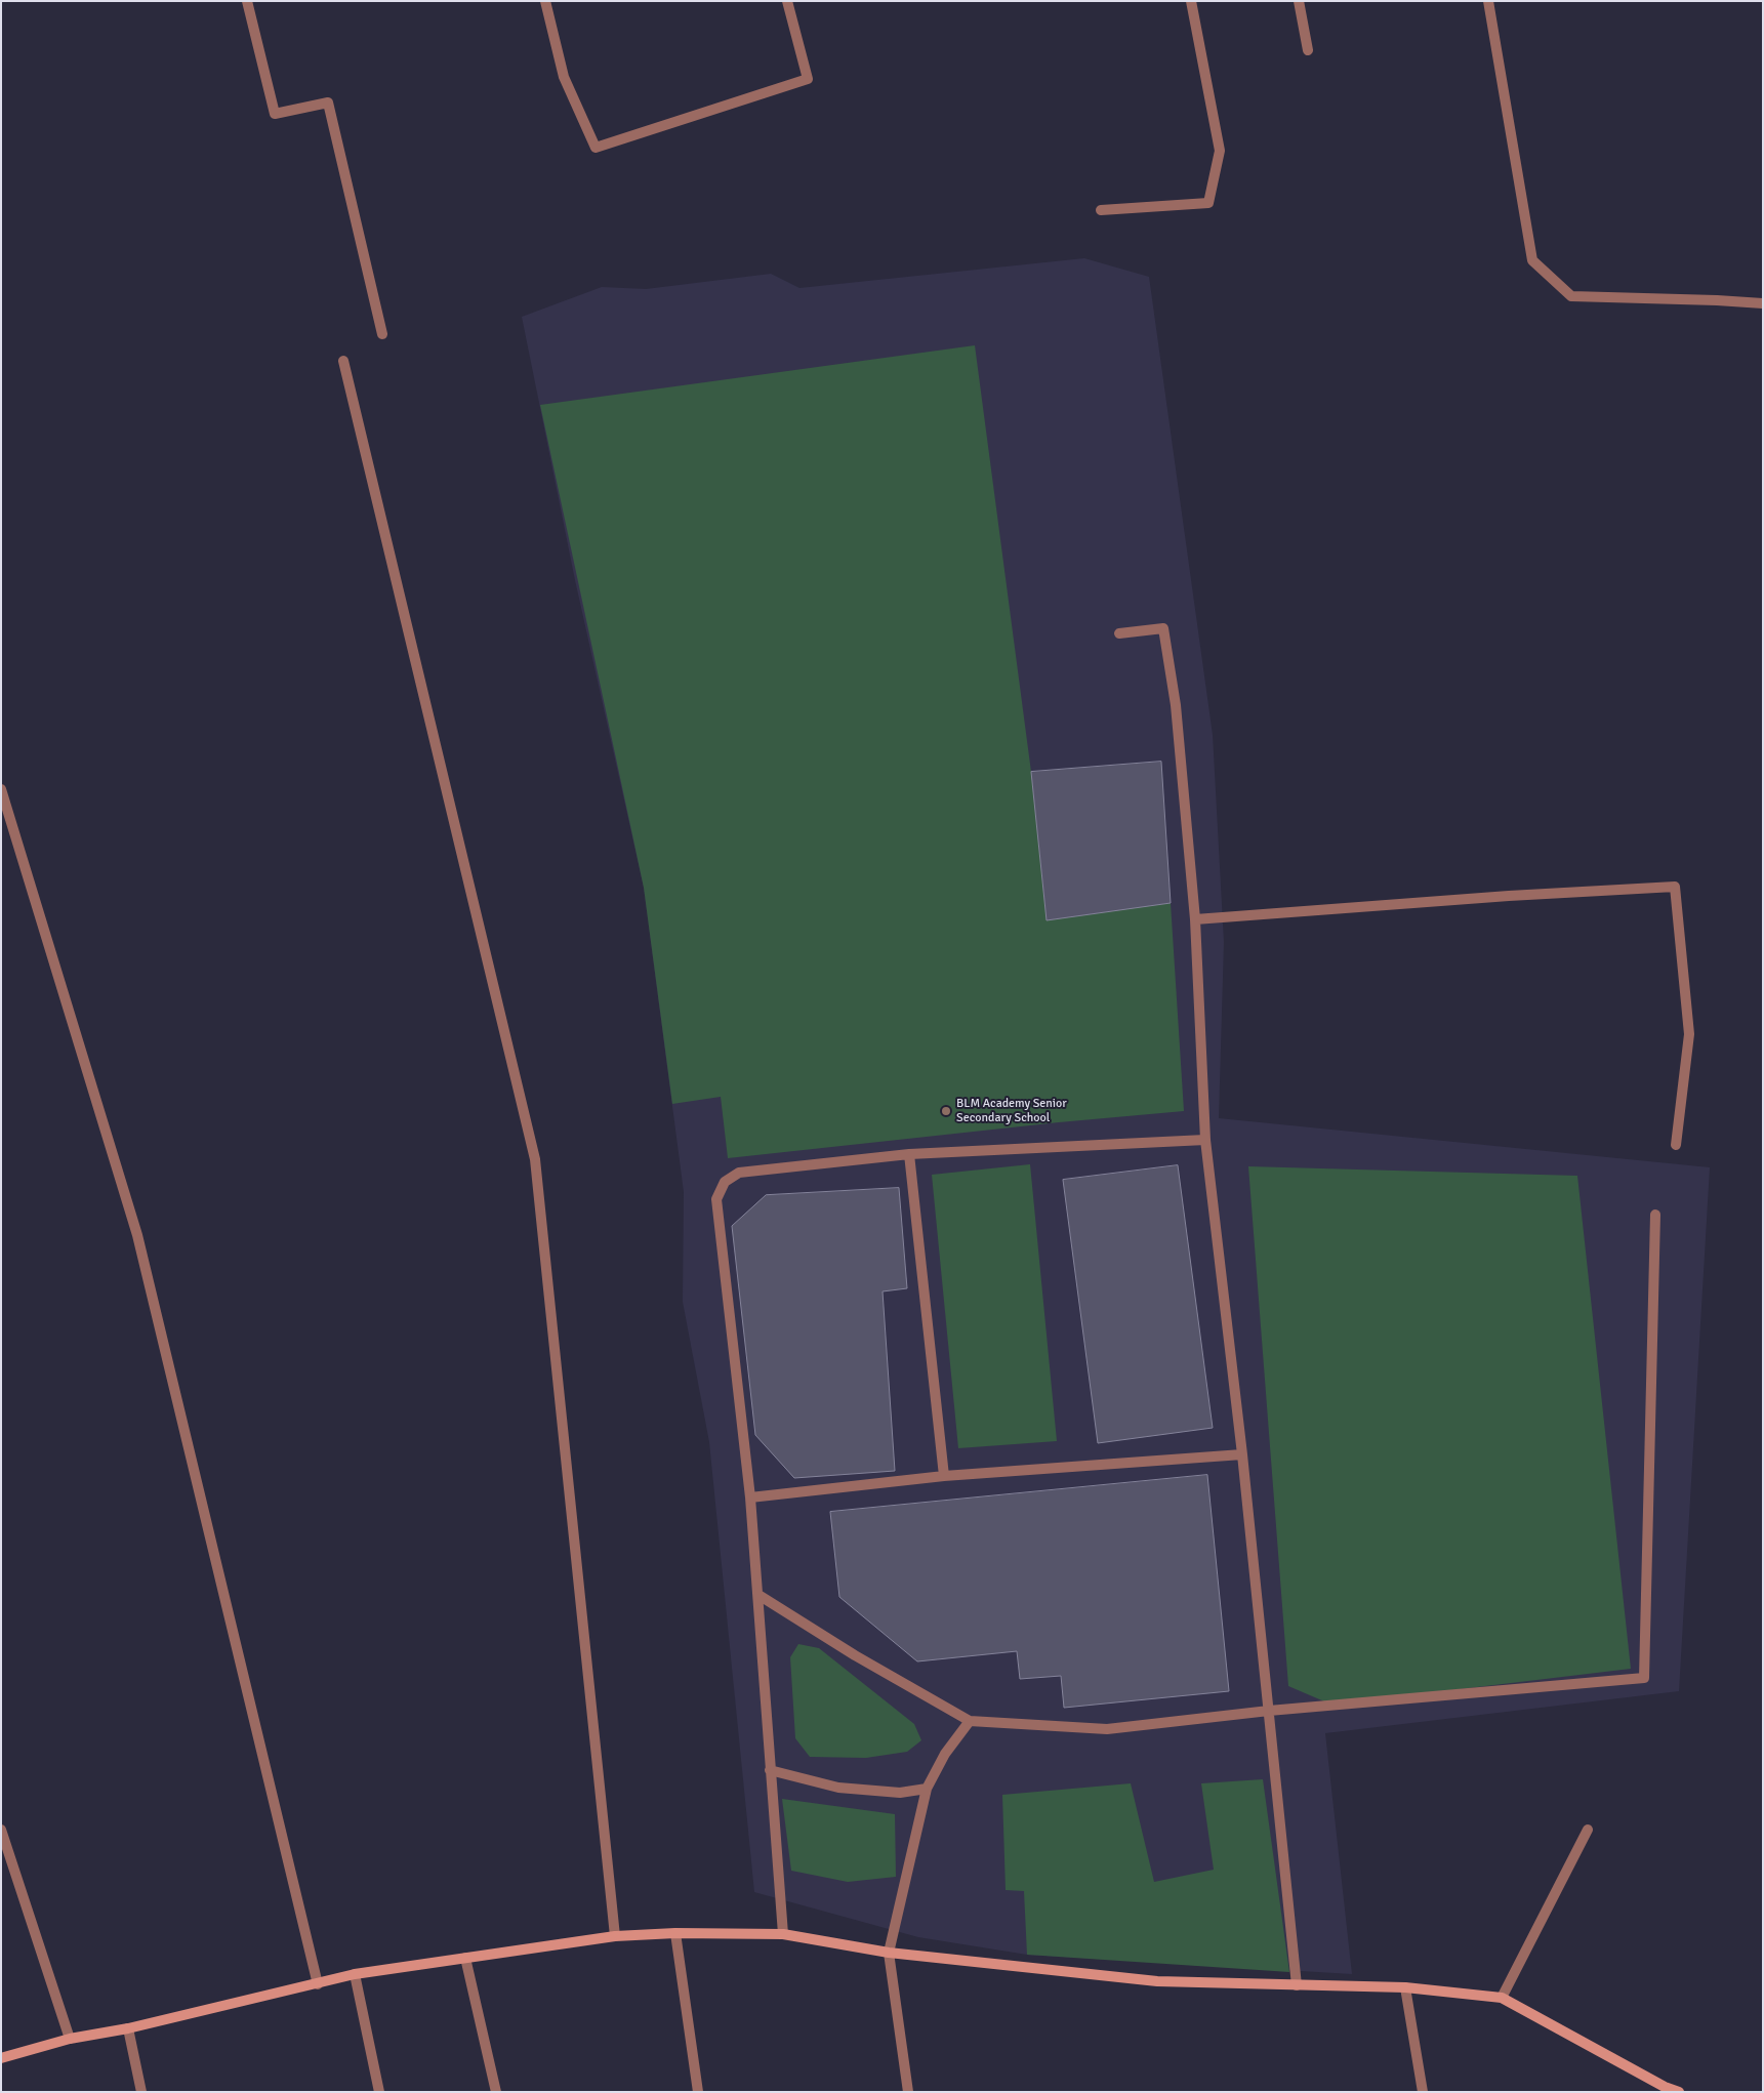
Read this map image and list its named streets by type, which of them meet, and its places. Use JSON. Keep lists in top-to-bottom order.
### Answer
{
  "places": ["BLM Academy Senior Secondary School"]
}
